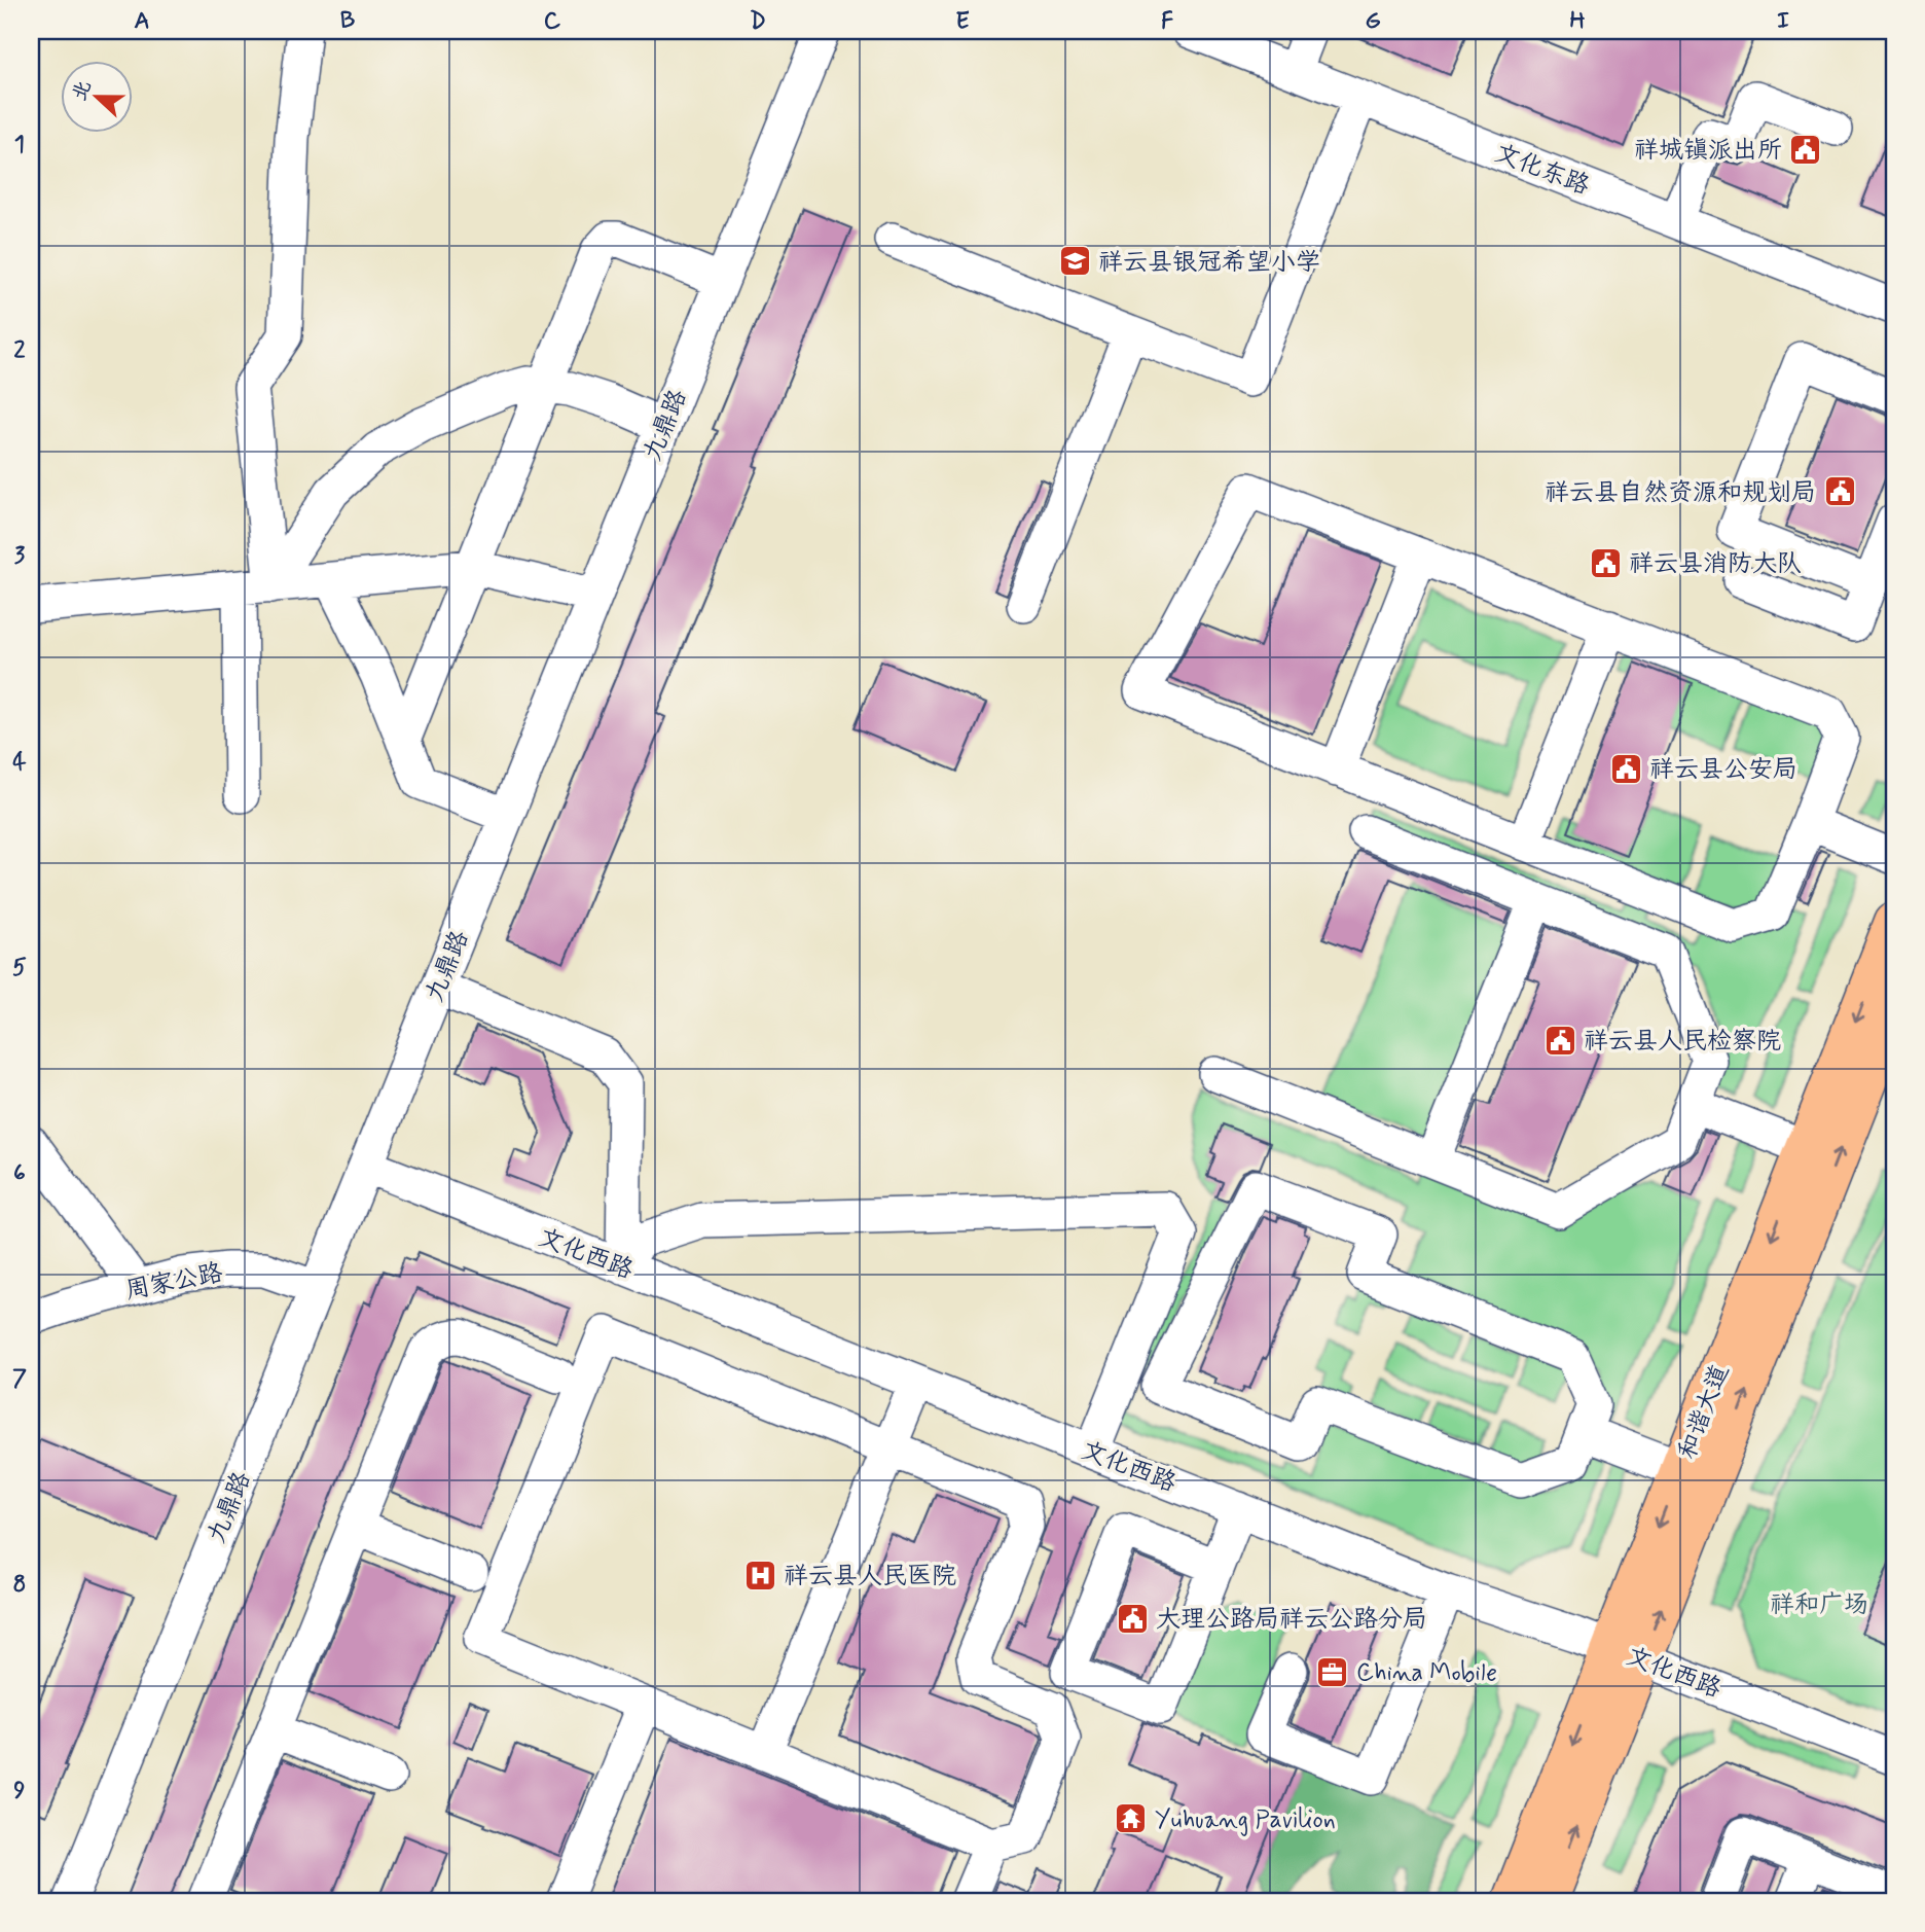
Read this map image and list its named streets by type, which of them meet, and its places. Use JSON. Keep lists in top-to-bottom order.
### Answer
{
  "streets": {
    "main road": ["和谐大道"],
    "street": [
      "文化东路",
      "九鼎路",
      "文化西路",
      "周家公路"
    ]
  },
  "crossings": [
    ["九鼎路", "文化西路"],
    ["九鼎路", "周家公路"],
    ["文化西路", "和谐大道"]
  ],
  "parks": ["祥和广场"],
  "places": {
    "public building": [
      "祥城镇派出所",
      "祥云县自然资源和规划局",
      "祥云县消防大队",
      "祥云县公安局",
      "祥云县人民检察院",
      "大理公路局祥云公路分局"
    ],
    "school or university": ["祥云县银冠希望小学"],
    "hospital": ["祥云县人民医院"],
    "office": ["China Mobile"],
    "temple": ["Yuhuang Pavilion"]
  },
  "north": "left",
  "grid": {
    "columns": [
      "A",
      "B",
      "C",
      "D",
      "E",
      "F",
      "G",
      "H",
      "I"
    ],
    "rows": [
      "1",
      "2",
      "3",
      "4",
      "5",
      "6",
      "7",
      "8",
      "9"
    ]
  }
}
